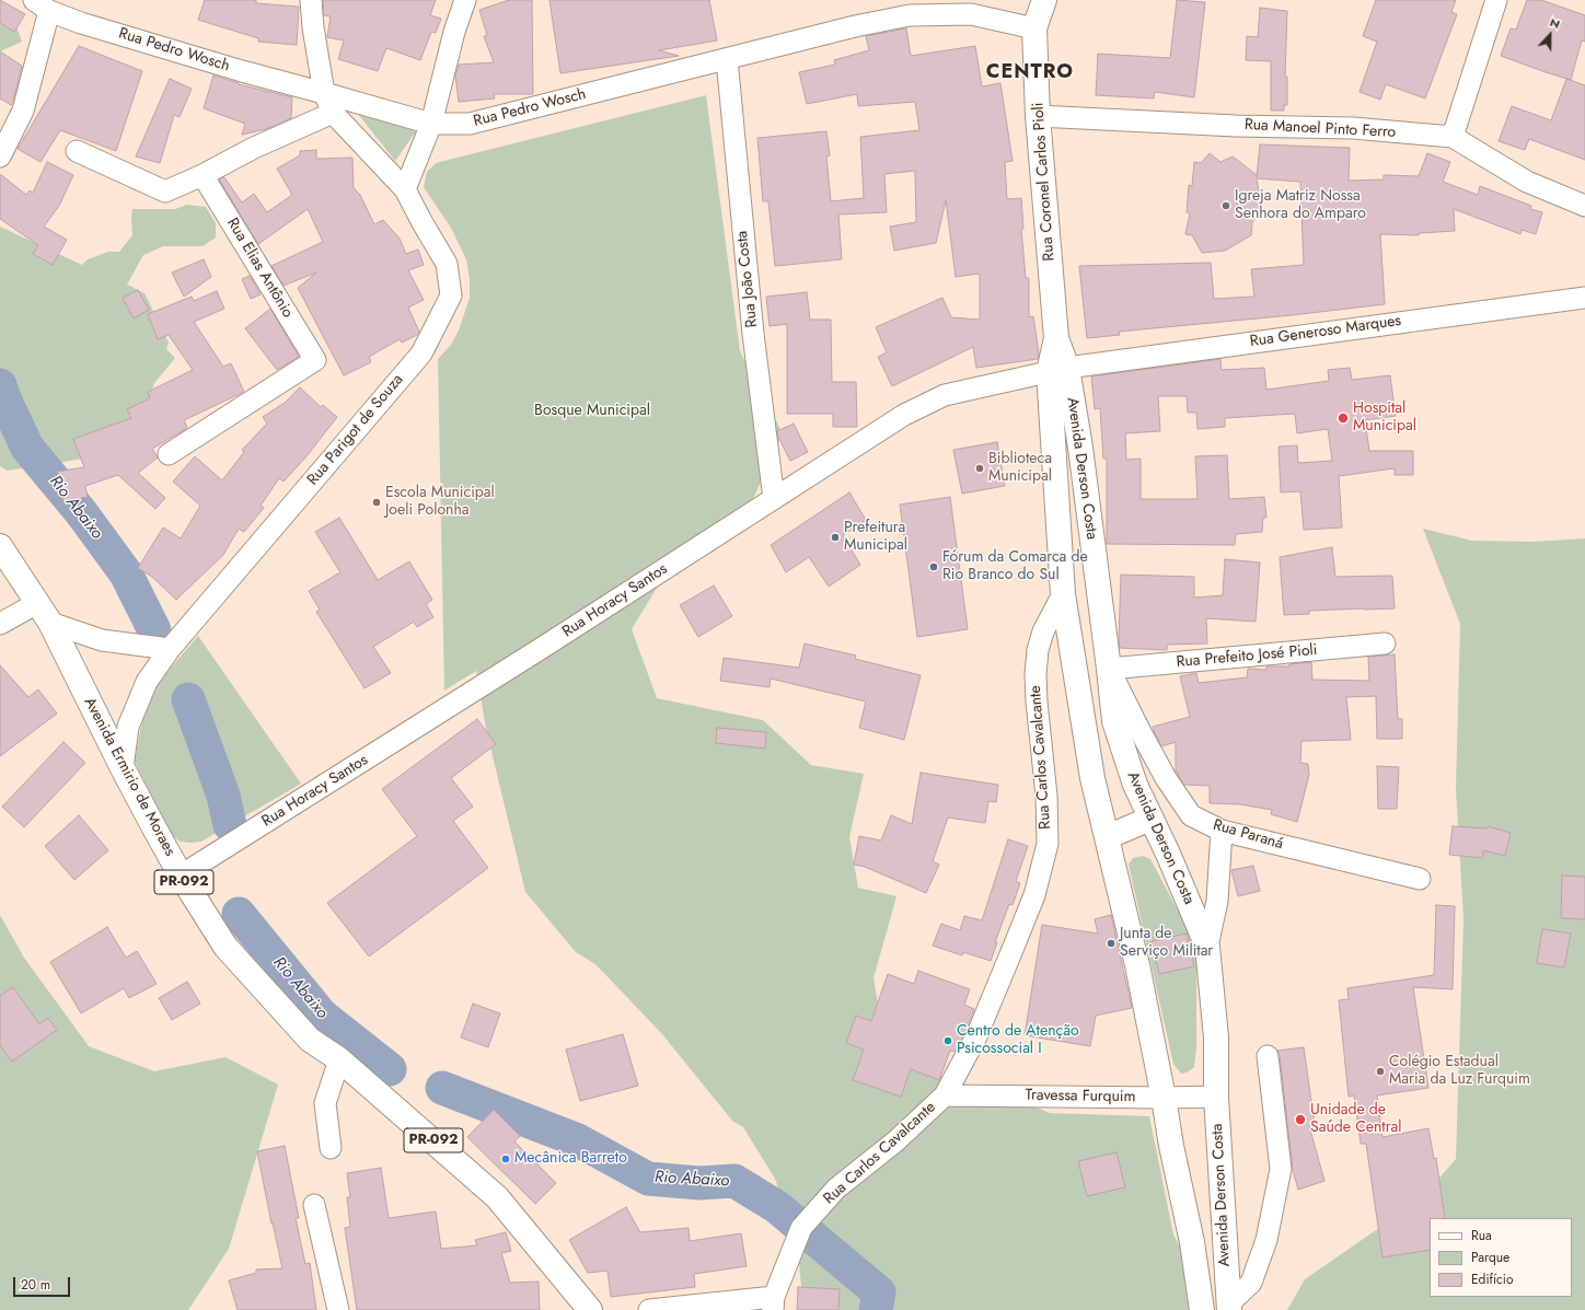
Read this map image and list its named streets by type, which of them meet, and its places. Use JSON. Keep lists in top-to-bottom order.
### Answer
{
  "streets": {
    "main road": [
      "Rua Coronel Carlos Pioli",
      "Avenida Derson Costa",
      "Avenida Ermirio de Moraes",
      "PR-092"
    ],
    "street": [
      "Rua Pedro Wosch",
      "Rua Manoel Pinto Ferro",
      "Rua Elias Antônio",
      "Rua João Costa",
      "Rua Generoso Marques",
      "Rua Parigot de Souza",
      "Rua Horacy Santos",
      "Rua Prefeito José Pioli",
      "Rua Carlos Cavalcante",
      "Rua Paraná",
      "Travessa Furquim"
    ]
  },
  "crossings": [
    ["Rua Pedro Wosch", "Rua Coronel Carlos Pioli"],
    ["Rua Pedro Wosch", "Rua João Costa"],
    ["Rua Pedro Wosch", "Rua Parigot de Souza"],
    ["Rua Manoel Pinto Ferro", "Rua Coronel Carlos Pioli"],
    ["Rua Coronel Carlos Pioli", "Rua Generoso Marques"],
    ["Rua Coronel Carlos Pioli", "Avenida Derson Costa"],
    ["Rua Coronel Carlos Pioli", "Rua Horacy Santos"],
    ["Rua João Costa", "Rua Horacy Santos"],
    ["Rua Generoso Marques", "Avenida Derson Costa"],
    ["Rua Generoso Marques", "Rua Horacy Santos"],
    ["Rua Parigot de Souza", "Avenida Ermirio de Moraes"],
    ["Avenida Derson Costa", "Rua Horacy Santos"],
    ["Avenida Derson Costa", "Rua Prefeito José Pioli"],
    ["Avenida Derson Costa", "Rua Carlos Cavalcante"],
    ["Avenida Derson Costa", "Rua Paraná"],
    ["Avenida Derson Costa", "Travessa Furquim"],
    ["Rua Horacy Santos", "Avenida Ermirio de Moraes"],
    ["Rua Prefeito José Pioli", "Rua Paraná"],
    ["Rua Carlos Cavalcante", "Travessa Furquim"]
  ],
  "districts": ["CENTRO"],
  "water": ["Rio Abaixo"],
  "parks": ["Bosque Municipal"],
  "places": [
    "Igreja Matriz Nossa Senhora do Amparo",
    "Hospital Municipal",
    "Biblioteca Municipal",
    "Escola Municipal Joeli Polonha",
    "Prefeitura Municipal",
    "Fórum da Comarca de Rio Branco do Sul",
    "Junta de Serviço Militar",
    "Centro de Atenção Psicossocial I",
    "Colégio Estadual Maria da Luz Furquim",
    "Unidade de Saúde Central",
    "Mecânica Barreto"
  ],
  "legend": ["Rua", "Parque", "Edifício"],
  "scale_bar": "20 m",
  "north": "top"
}
